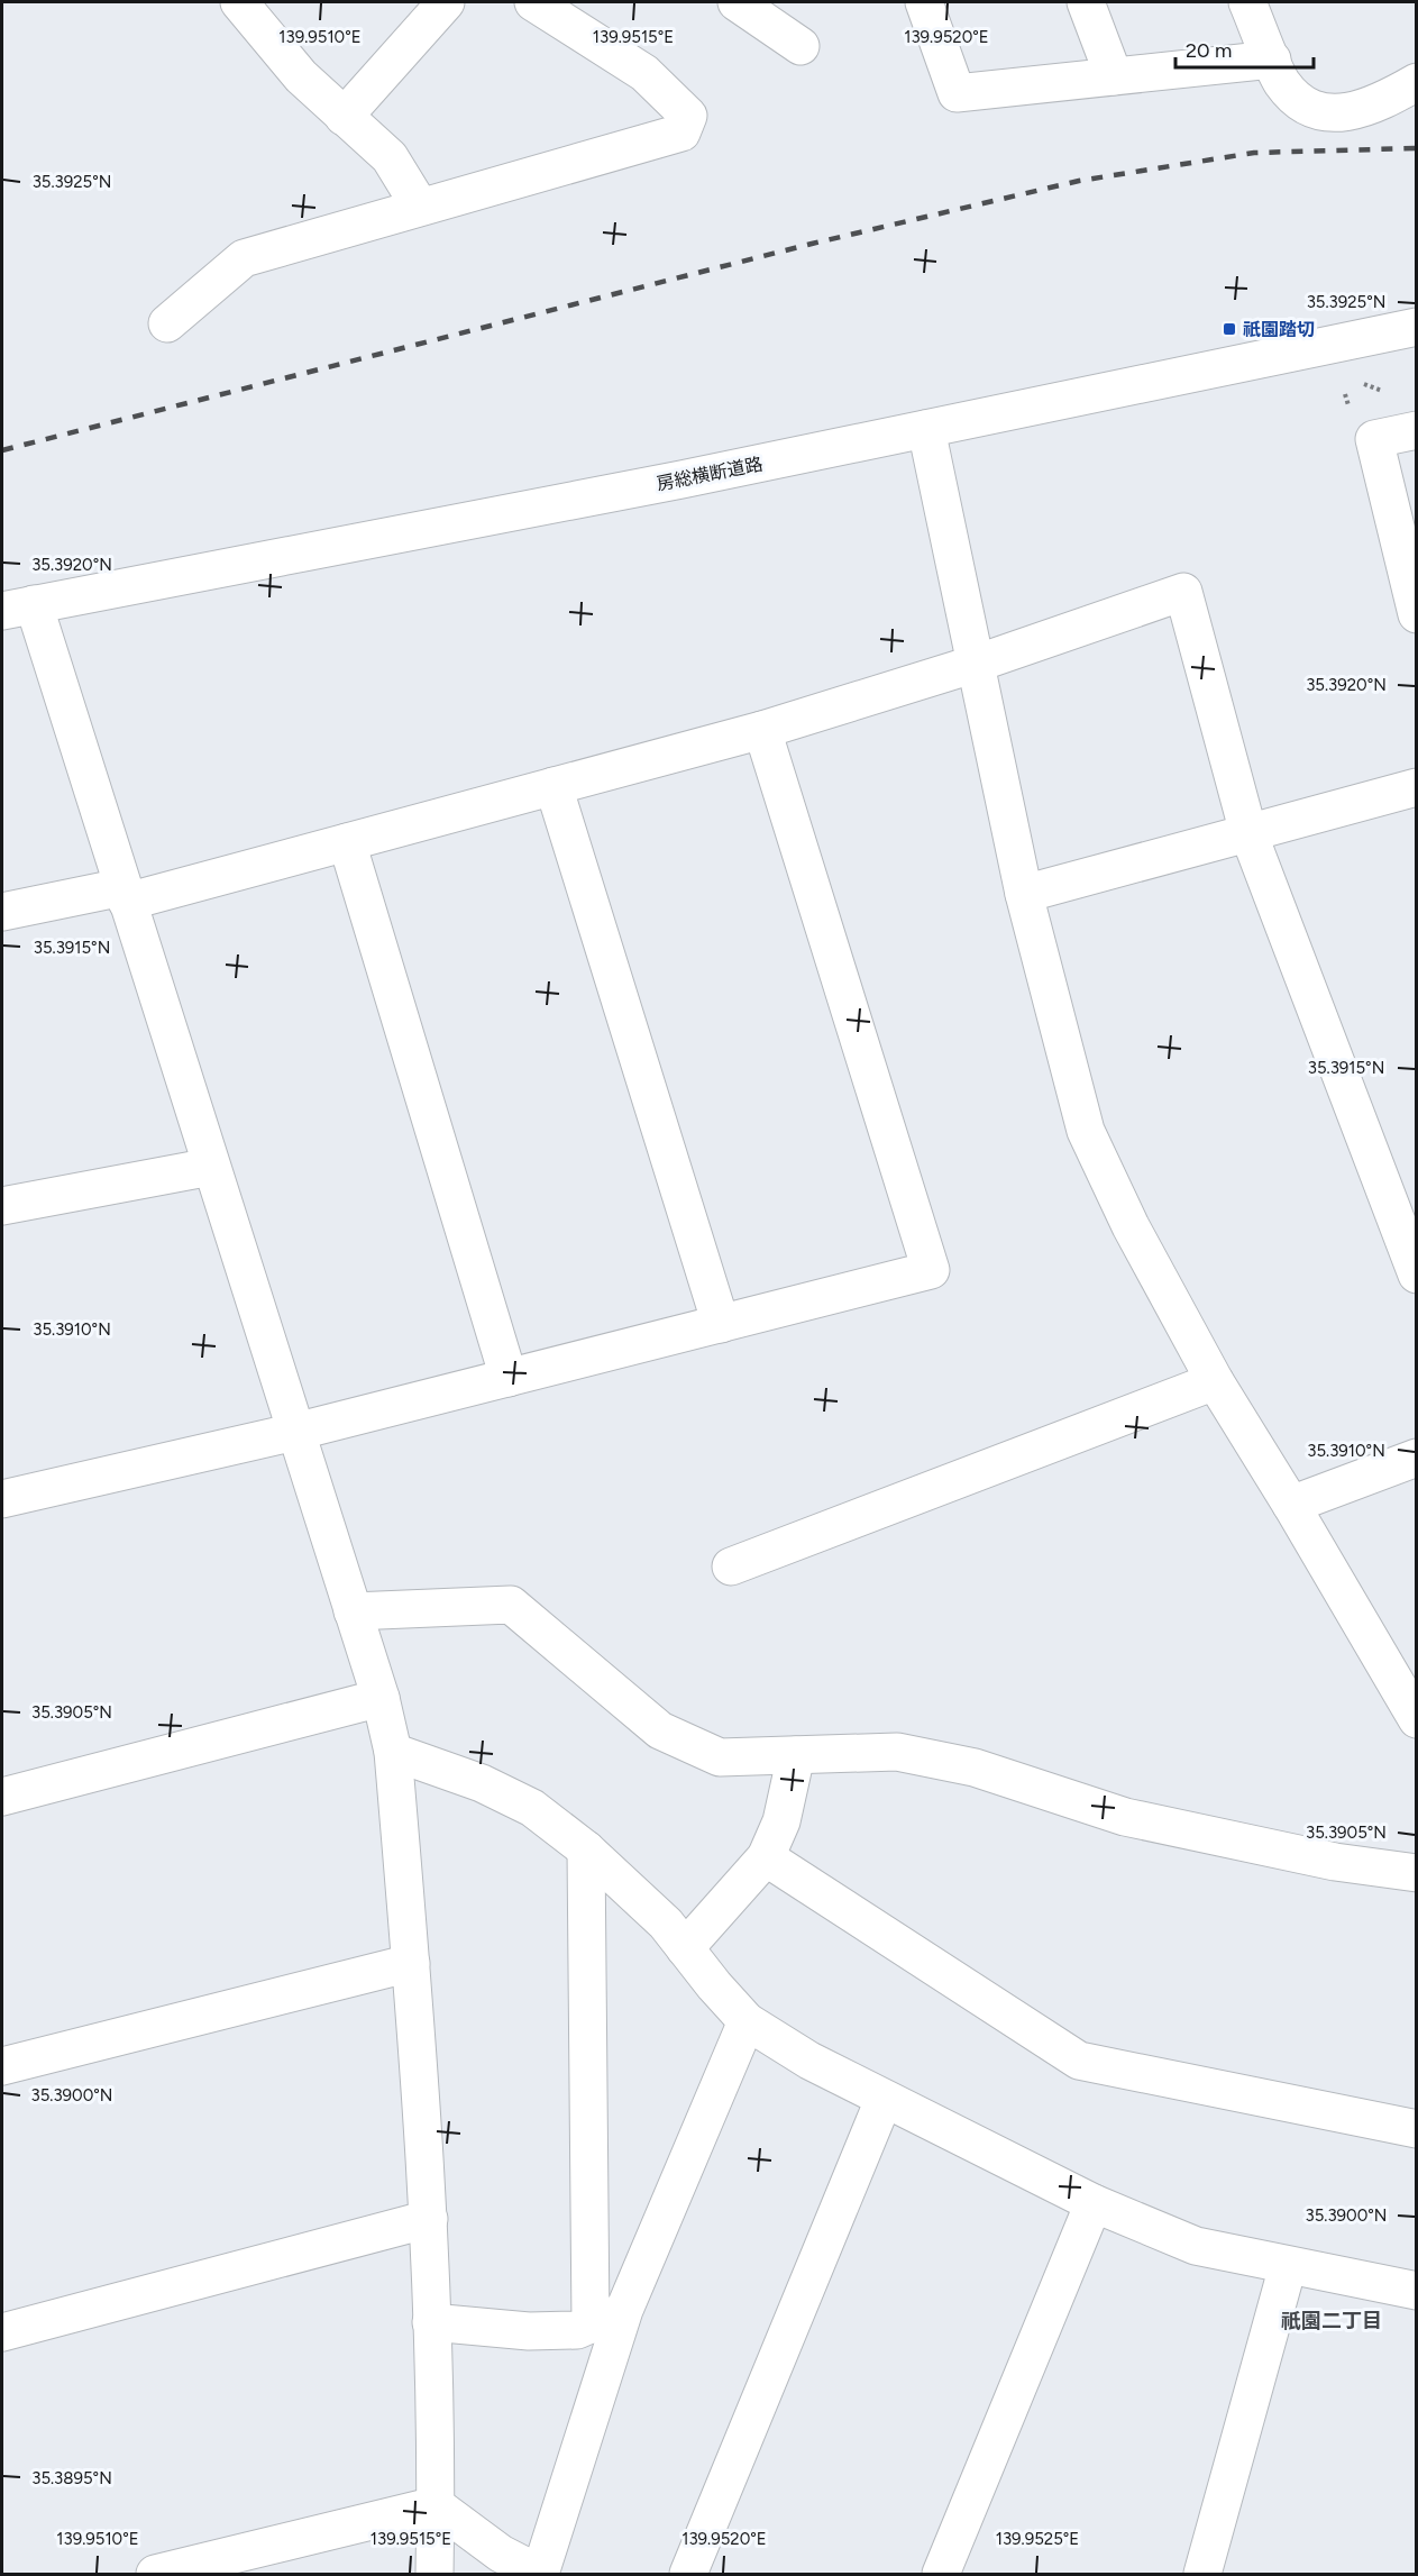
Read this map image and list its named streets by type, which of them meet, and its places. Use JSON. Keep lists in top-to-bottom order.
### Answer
{
  "streets": {
    "main road": ["房総横断道路"]
  },
  "districts": ["祇園二丁目"],
  "places": {
    "transit": ["祇園踏切"]
  },
  "scale_bar": "20 m",
  "coordinates": [
    "139.9510°E",
    "139.9515°E",
    "139.9520°E",
    "35.3925°N",
    "35.3920°N",
    "35.3915°N",
    "35.3910°N",
    "35.3905°N",
    "35.3900°N",
    "35.3895°N",
    "139.9525°E"
  ]
}
